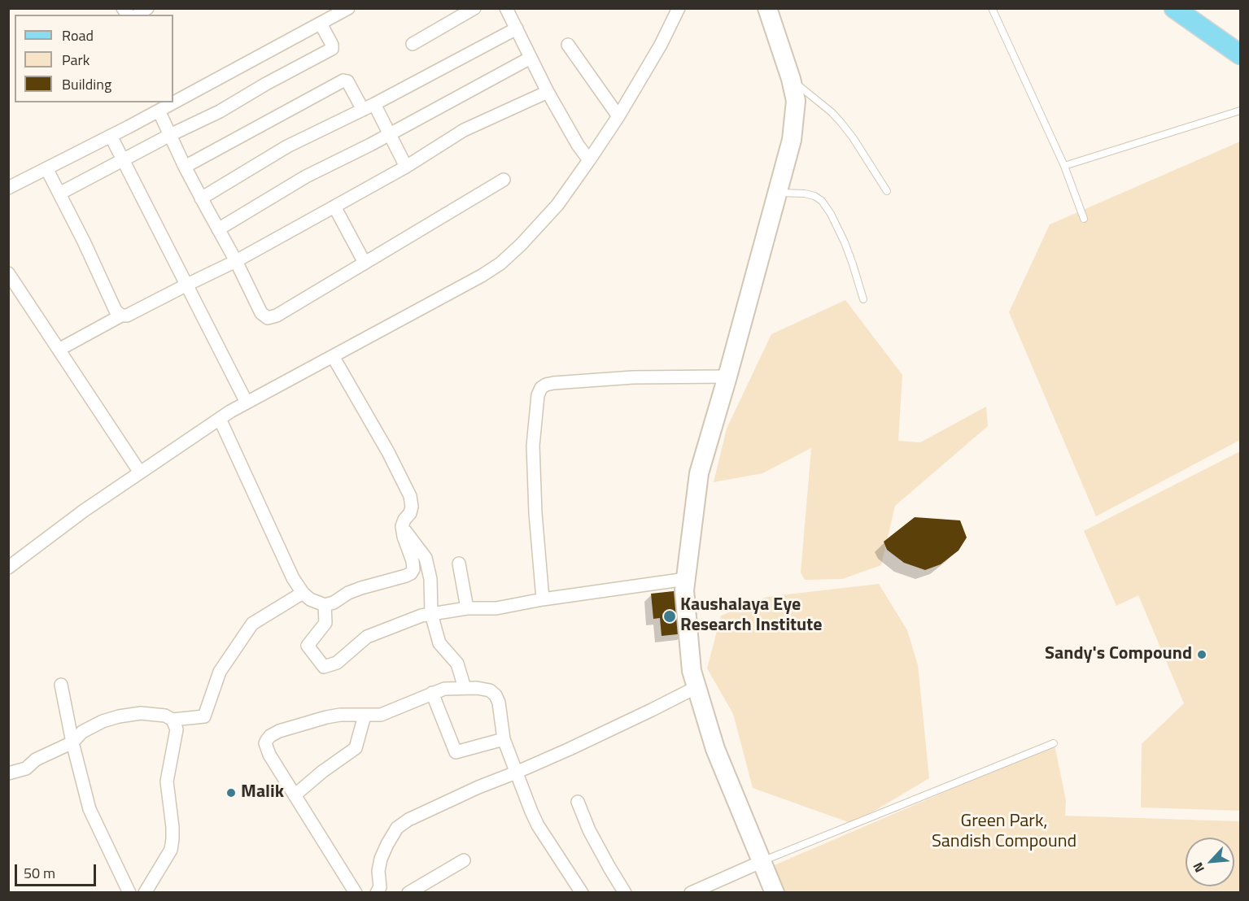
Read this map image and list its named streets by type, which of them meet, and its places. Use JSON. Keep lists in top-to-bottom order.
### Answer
{
  "parks": ["Green Park, Sandish Compound"],
  "places": ["Kaushalaya Eye Research Institute", "Sandy's Compound", "Malik"],
  "legend": ["Road", "Park", "Building"],
  "scale_bar": "50 m",
  "north": "bottom left"
}
